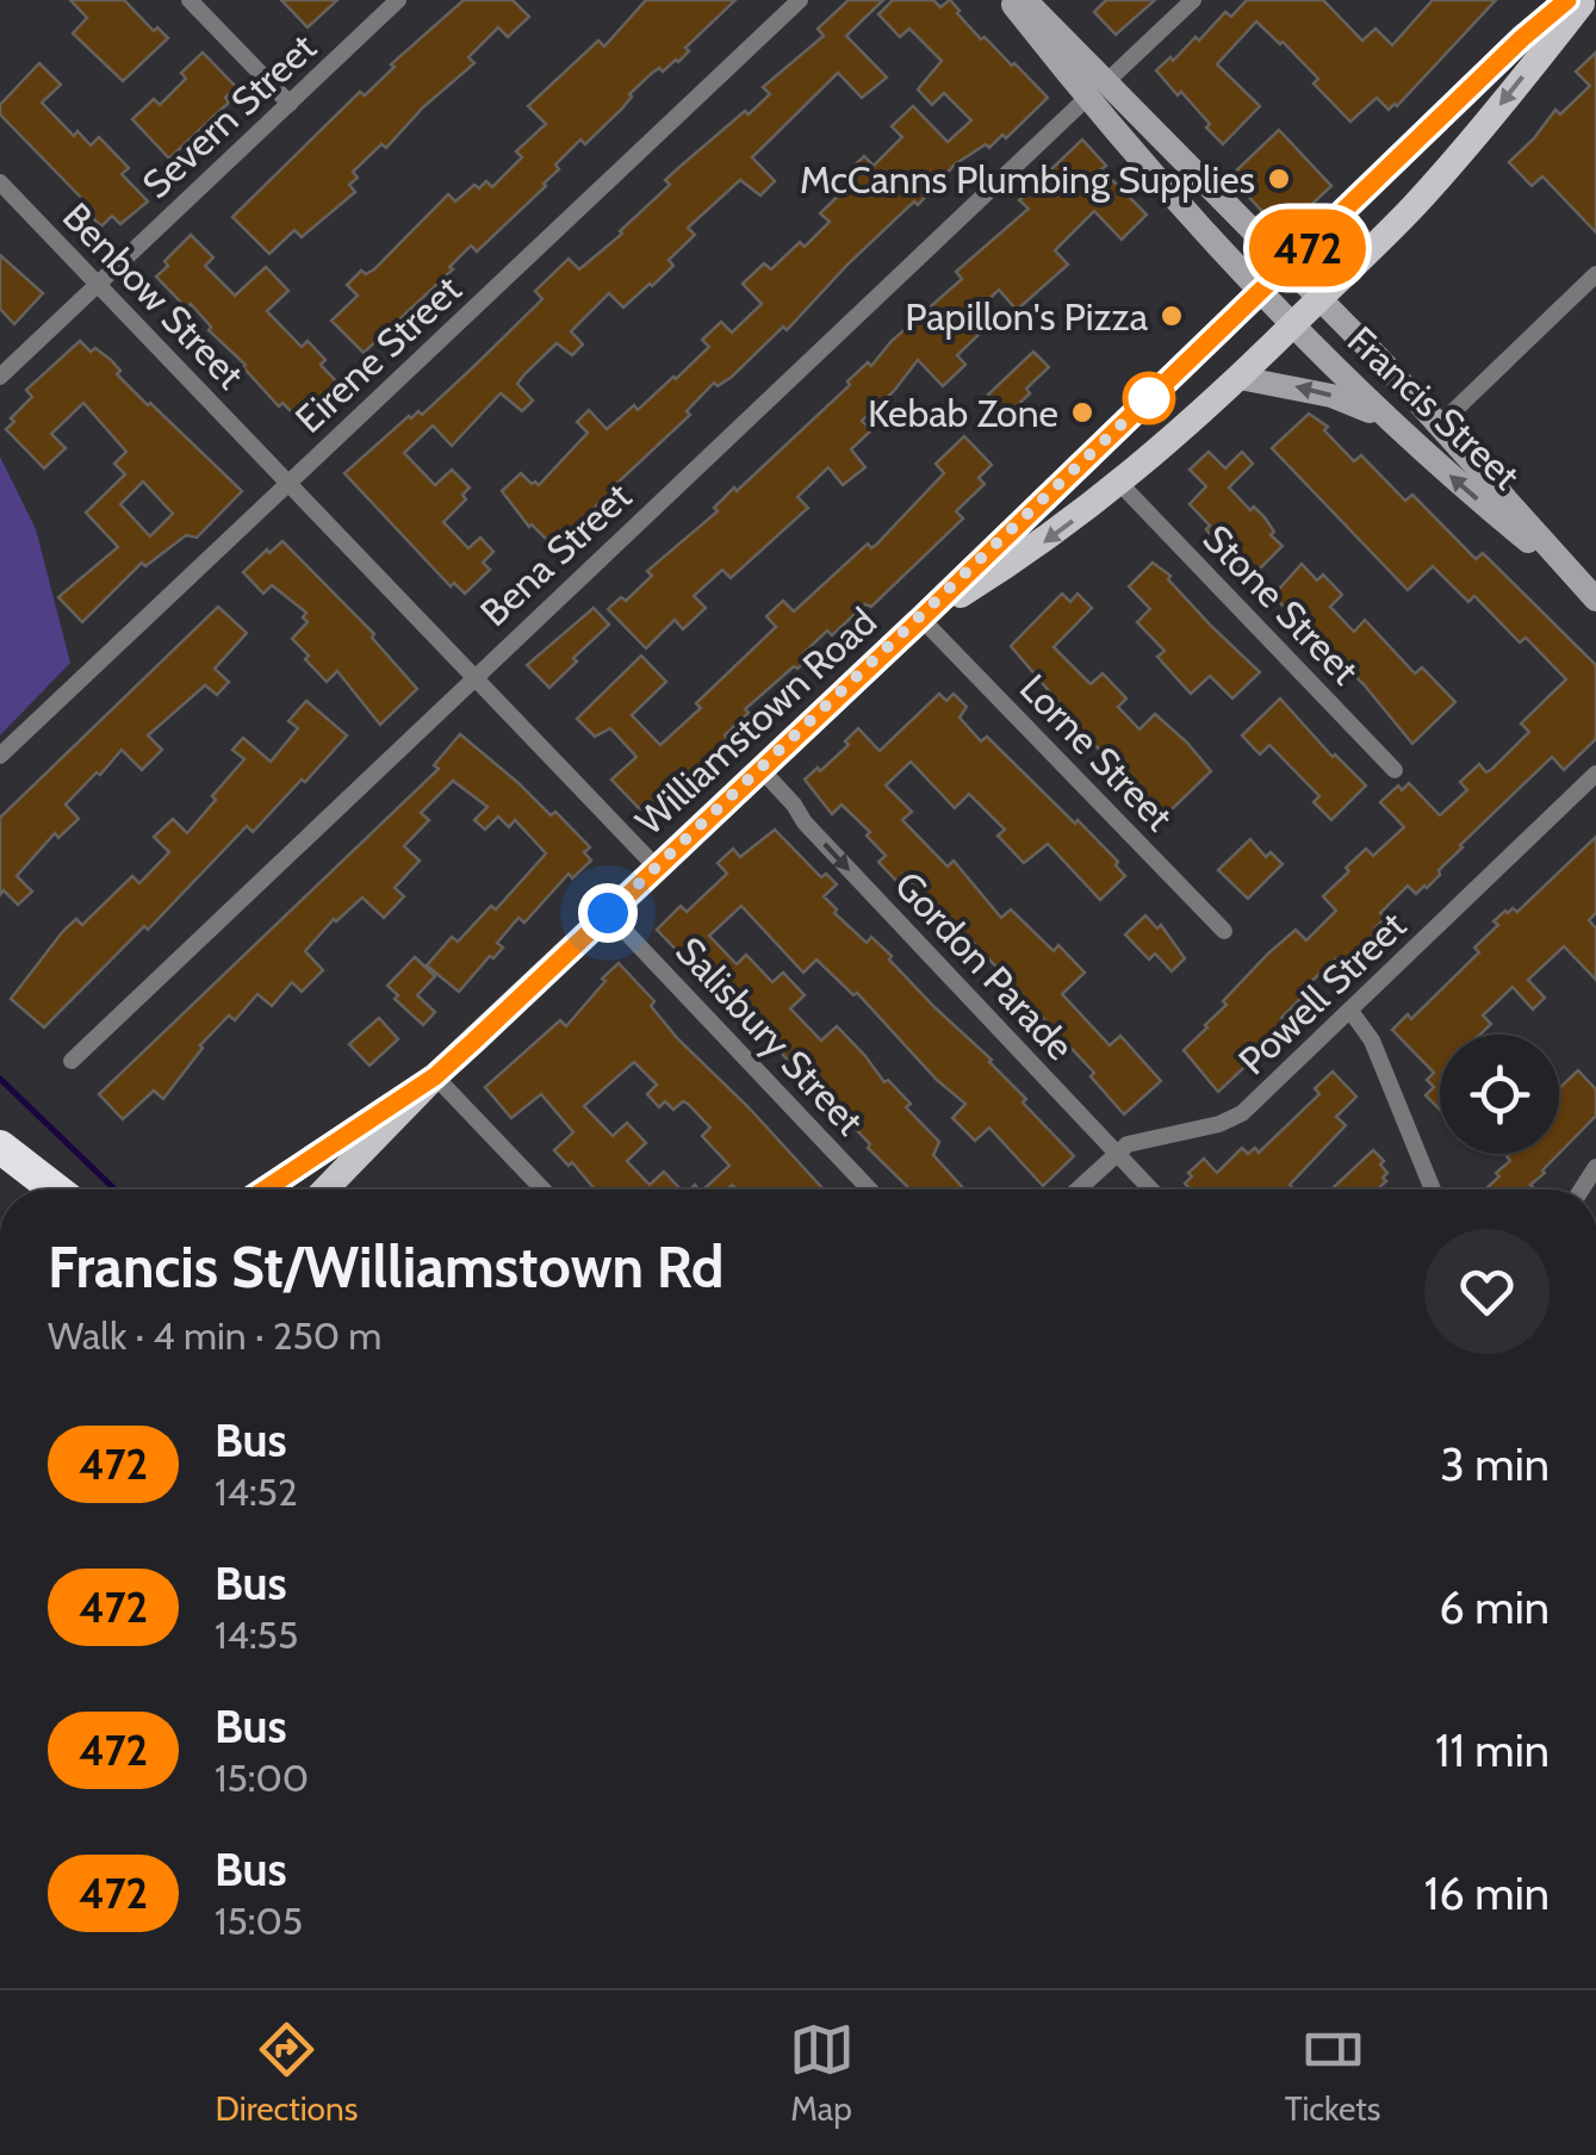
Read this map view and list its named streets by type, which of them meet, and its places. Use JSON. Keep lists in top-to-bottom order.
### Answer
{
  "streets": {
    "main road": ["Francis Street", "Williamstown Road"],
    "street": [
      "Severn Street",
      "Benbow Street",
      "Eirene Street",
      "Bena Street",
      "Stone Street",
      "Lorne Street",
      "Gordon Parade",
      "Powell Street",
      "Salisbury Street"
    ]
  },
  "crossings": [
    ["Severn Street", "Benbow Street"],
    ["Benbow Street", "Eirene Street"],
    ["Benbow Street", "Bena Street"],
    ["Benbow Street", "Williamstown Road"],
    ["Francis Street", "Bena Street"],
    ["Francis Street", "Williamstown Road"],
    ["Stone Street", "Williamstown Road"],
    ["Williamstown Road", "Lorne Street"],
    ["Williamstown Road", "Gordon Parade"],
    ["Williamstown Road", "Salisbury Street"],
    ["Gordon Parade", "Powell Street"]
  ],
  "one_way": ["Gordon Parade"],
  "places": ["McCanns Plumbing Supplies", "Papillon's Pizza", "Kebab Zone"],
  "lines": ["bus line 472"],
  "page": {
    "on_map": "472",
    "heading": ["Francis St/Williamstown Rd", "Walk · 4 min · 250 m"],
    "list": [
      {
        "mark": "472",
        "name": "Bus",
        "note": "14:52",
        "value": "3 min"
      },
      {
        "mark": "472",
        "name": "Bus",
        "note": "14:55",
        "value": "6 min"
      },
      {
        "mark": "472",
        "name": "Bus",
        "note": "15:00",
        "value": "11 min"
      },
      {
        "mark": "472",
        "name": "Bus",
        "note": "15:05",
        "value": "16 min"
      }
    ],
    "tabs": ["Directions", "Map", "Tickets"]
  }
}
